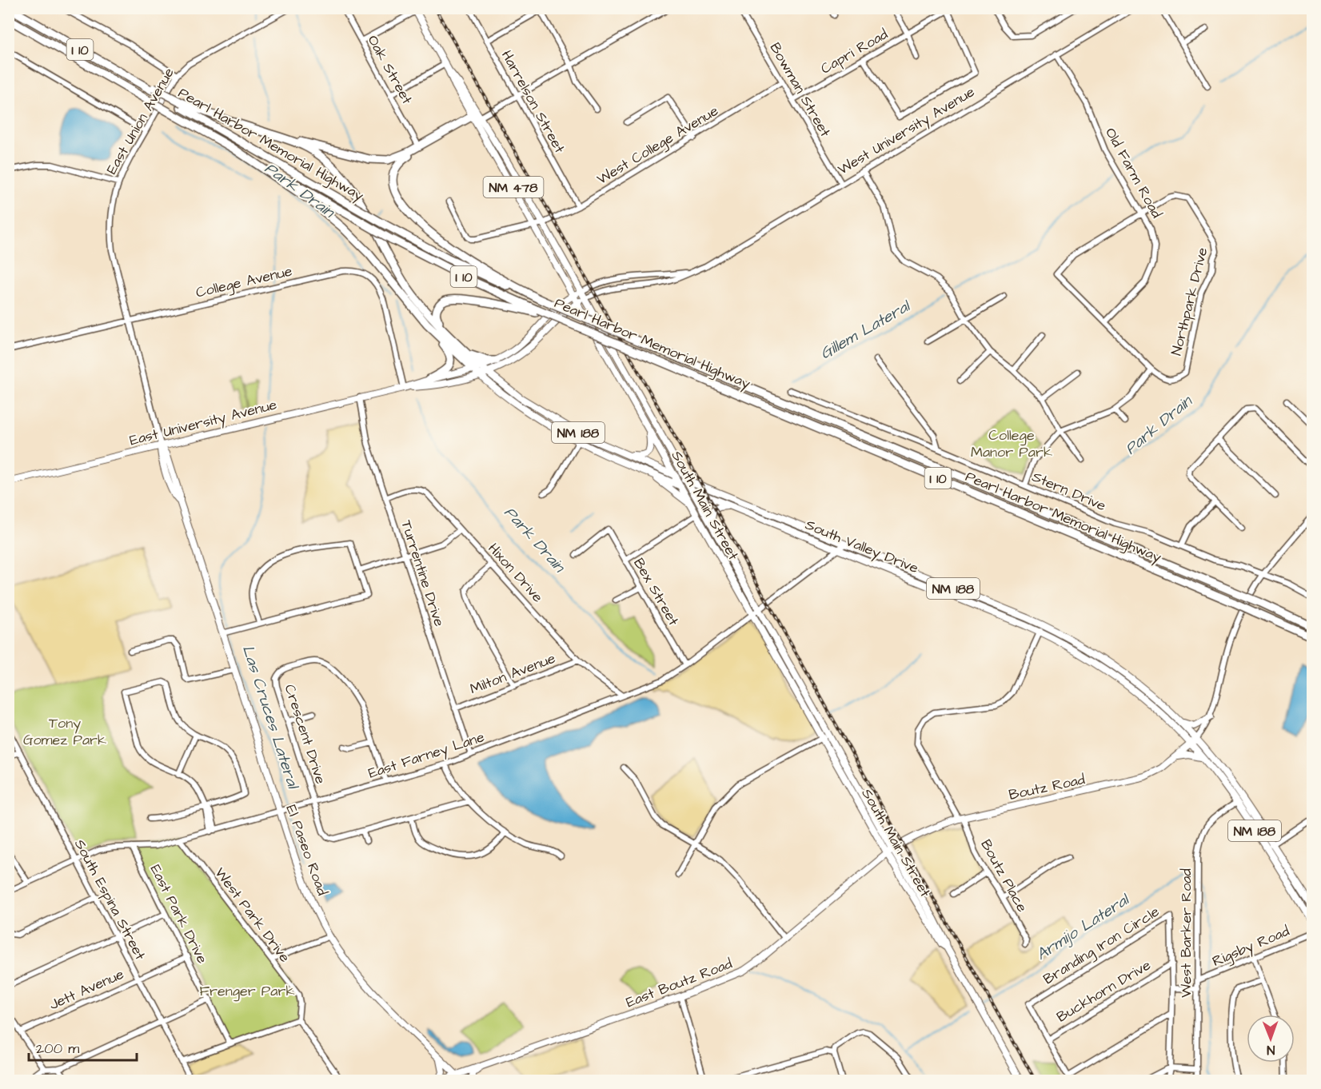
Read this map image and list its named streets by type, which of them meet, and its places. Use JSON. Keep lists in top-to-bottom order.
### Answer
{
  "streets": {
    "highway": ["I 10", "Pearl Harbor Memorial Highway"],
    "main road": [
      "West University Avenue",
      "NM 478",
      "East University Avenue",
      "NM 188",
      "South Main Street",
      "South Valley Drive",
      "Boutz Road",
      "El Paseo Road",
      "East Boutz Road"
    ],
    "street": [
      "Capri Road",
      "Oak Street",
      "Bowman Street",
      "Harrelson Street",
      "East Union Avenue",
      "West College Avenue",
      "Old Farm Road",
      "College Avenue",
      "Northpark Drive",
      "Stern Drive",
      "Hixon Drive",
      "Turrentine Drive",
      "Bex Street",
      "Milton Avenue",
      "Crescent Drive",
      "East Farney Lane",
      "Boutz Place",
      "South Espina Street",
      "East Park Drive",
      "West Park Drive",
      "West Barker Road",
      "Branding Iron Circle",
      "Rigsby Road",
      "Jett Avenue",
      "Buckhorn Drive"
    ]
  },
  "crossings": [
    ["Capri Road", "Bowman Street"],
    ["Bowman Street", "West University Avenue"],
    ["Bowman Street", "West College Avenue"],
    ["Harrelson Street", "West College Avenue"],
    ["East Union Avenue", "College Avenue"],
    ["East Union Avenue", "East University Avenue"],
    ["East Union Avenue", "El Paseo Road"],
    ["West University Avenue", "Old Farm Road"],
    ["West University Avenue", "East University Avenue"],
    ["West University Avenue", "South Main Street"],
    ["West College Avenue", "South Main Street"],
    ["Old Farm Road", "Northpark Drive"],
    ["College Avenue", "East University Avenue"],
    ["East University Avenue", "South Main Street"],
    ["East University Avenue", "South Valley Drive"],
    ["East University Avenue", "Turrentine Drive"],
    ["East University Avenue", "El Paseo Road"],
    ["South Main Street", "South Valley Drive"],
    ["South Main Street", "East Farney Lane"],
    ["South Main Street", "East Boutz Road"],
    ["South Valley Drive", "East Farney Lane"],
    ["South Valley Drive", "Boutz Road"],
    ["South Valley Drive", "Boutz Place"],
    ["South Valley Drive", "West Barker Road"],
    ["Hixon Drive", "Turrentine Drive"],
    ["Hixon Drive", "Milton Avenue"],
    ["Hixon Drive", "East Farney Lane"],
    ["Turrentine Drive", "Milton Avenue"],
    ["Turrentine Drive", "East Farney Lane"],
    ["Bex Street", "East Farney Lane"],
    ["Crescent Drive", "East Farney Lane"],
    ["East Farney Lane", "El Paseo Road"],
    ["East Farney Lane", "South Espina Street"],
    ["East Farney Lane", "East Park Drive"],
    ["East Farney Lane", "West Park Drive"],
    ["Boutz Road", "Boutz Place"],
    ["Boutz Road", "East Boutz Road"],
    ["El Paseo Road", "East Boutz Road"],
    ["South Espina Street", "Jett Avenue"],
    ["East Park Drive", "Jett Avenue"],
    ["West Barker Road", "Rigsby Road"],
    ["Branding Iron Circle", "Buckhorn Drive"]
  ],
  "water": [
    "Park Drain",
    "Gillem Lateral",
    "Las Cruces Lateral",
    "Armijo Lateral"
  ],
  "parks": ["College Manor Park", "Tony Gomez Park", "Frenger Park"],
  "scale_bar": "200 m",
  "north": "bottom"
}
